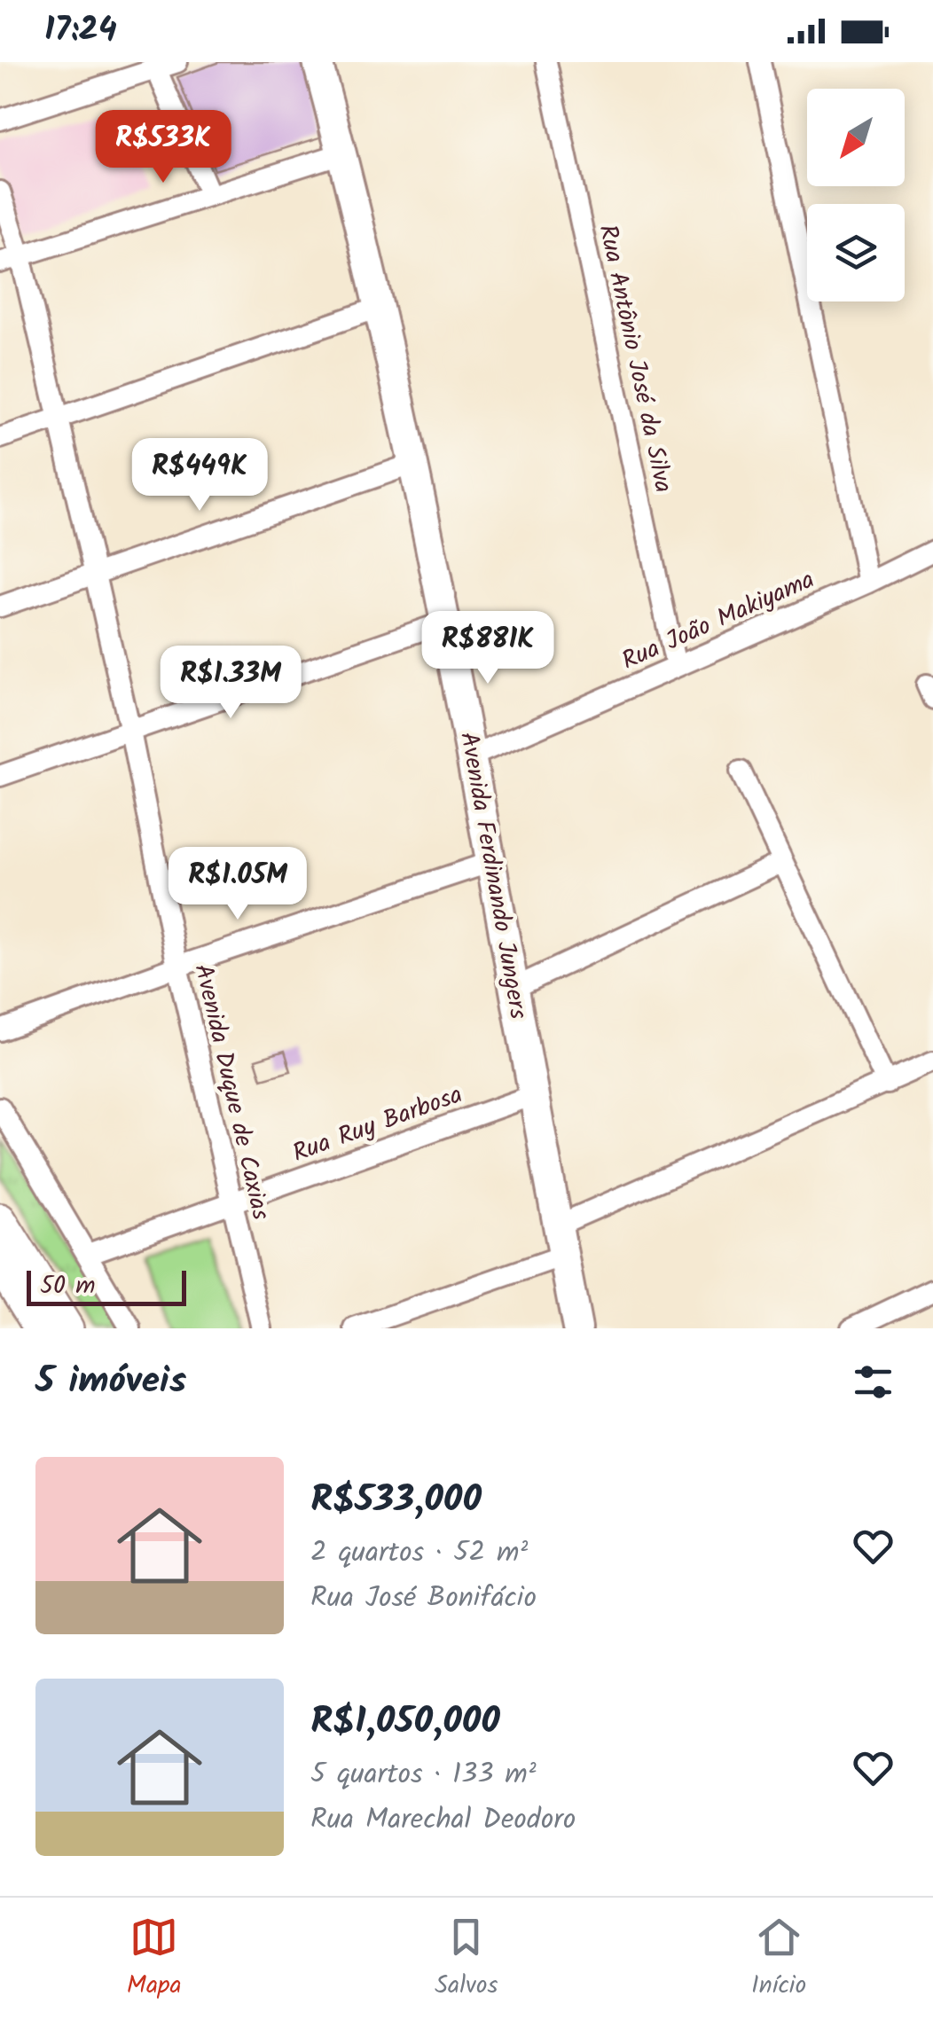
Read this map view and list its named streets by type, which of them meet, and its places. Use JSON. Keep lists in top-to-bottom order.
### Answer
{
  "streets": {
    "street": [
      "Rua Antônio José da Silva",
      "Rua João Makiyama",
      "Avenida Ferdinando Jungers",
      "Avenida Duque de Caxias",
      "Rua Ruy Barbosa"
    ]
  },
  "crossings": [
    ["Rua Antônio José da Silva", "Rua João Makiyama"],
    ["Rua João Makiyama", "Avenida Ferdinando Jungers"],
    ["Avenida Ferdinando Jungers", "Rua Ruy Barbosa"],
    ["Avenida Duque de Caxias", "Rua Ruy Barbosa"]
  ],
  "scale_bar": "50 m",
  "north": "bottom left",
  "page": {
    "status": "17:24",
    "price": [
      "R$533K",
      "R$449K",
      "R$881K",
      "R$1.33M",
      "R$1.05M"
    ],
    "scale": "50 m",
    "heading": "5 imóveis",
    "list": [
      {
        "name": "R$533,000",
        "note": "2 quartos · 52 m² · Rua José Bonifácio"
      },
      {
        "name": "R$1,050,000",
        "note": "5 quartos · 133 m² · Rua Marechal Deodoro"
      }
    ],
    "tabs": ["Mapa", "Salvos", "Início"]
  }
}
